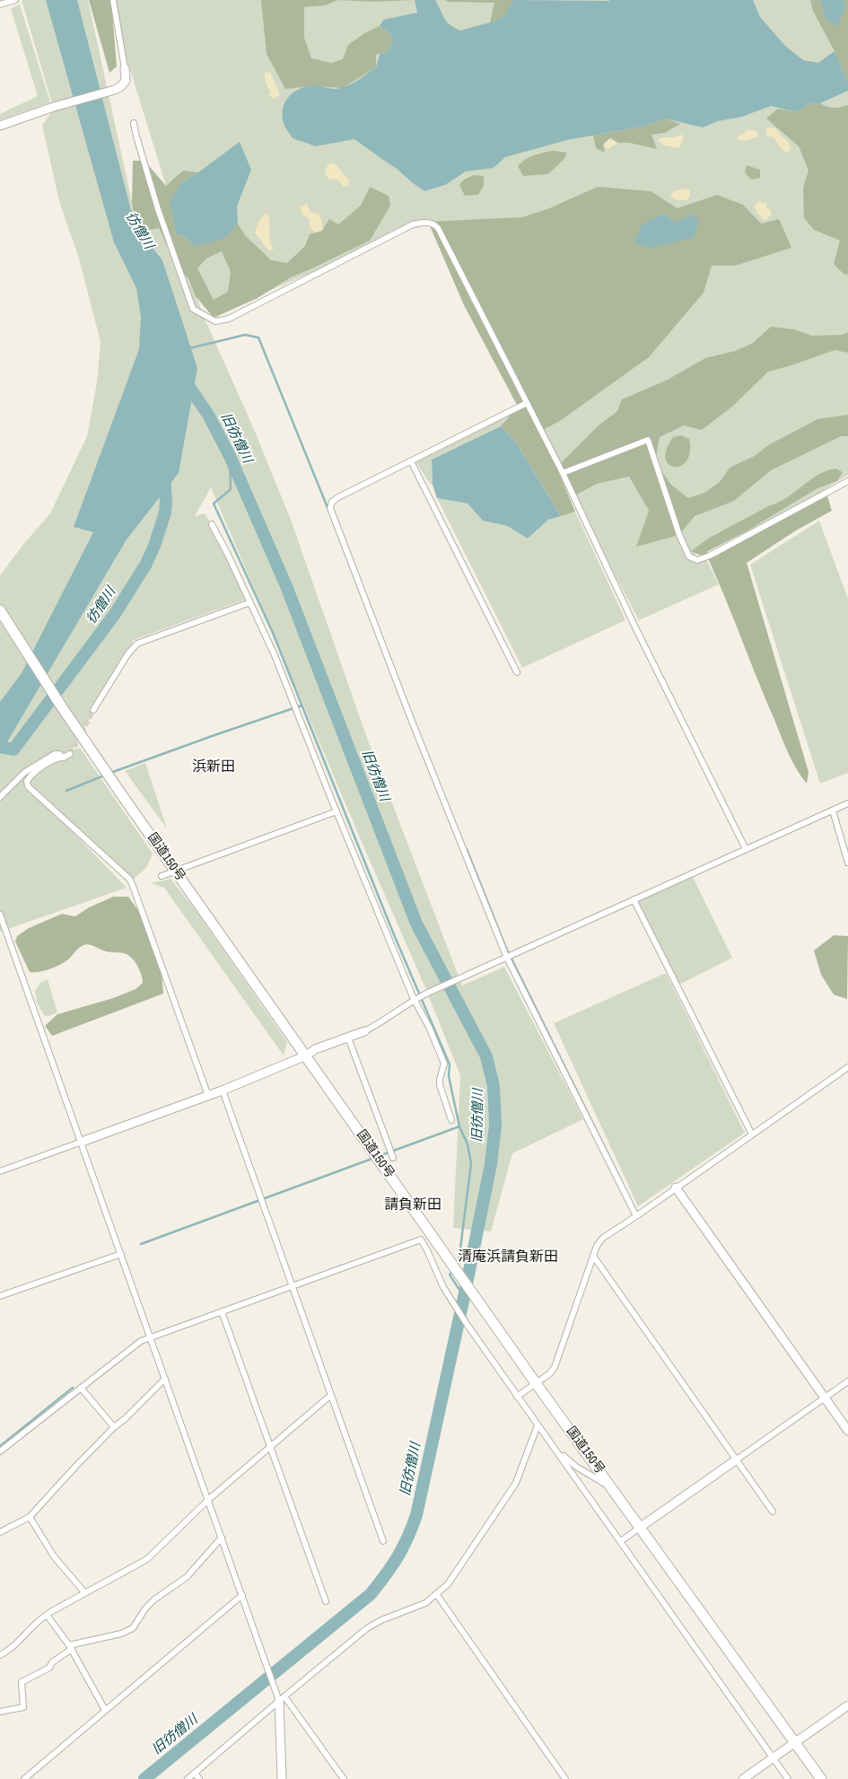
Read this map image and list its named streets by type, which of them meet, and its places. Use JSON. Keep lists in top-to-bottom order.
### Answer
{
  "streets": {
    "highway": ["国道150号"]
  },
  "districts": ["浜新田", "請負新田", "清庵浜請負新田"],
  "water": ["彷僧川", "旧彷僧川"]
}
